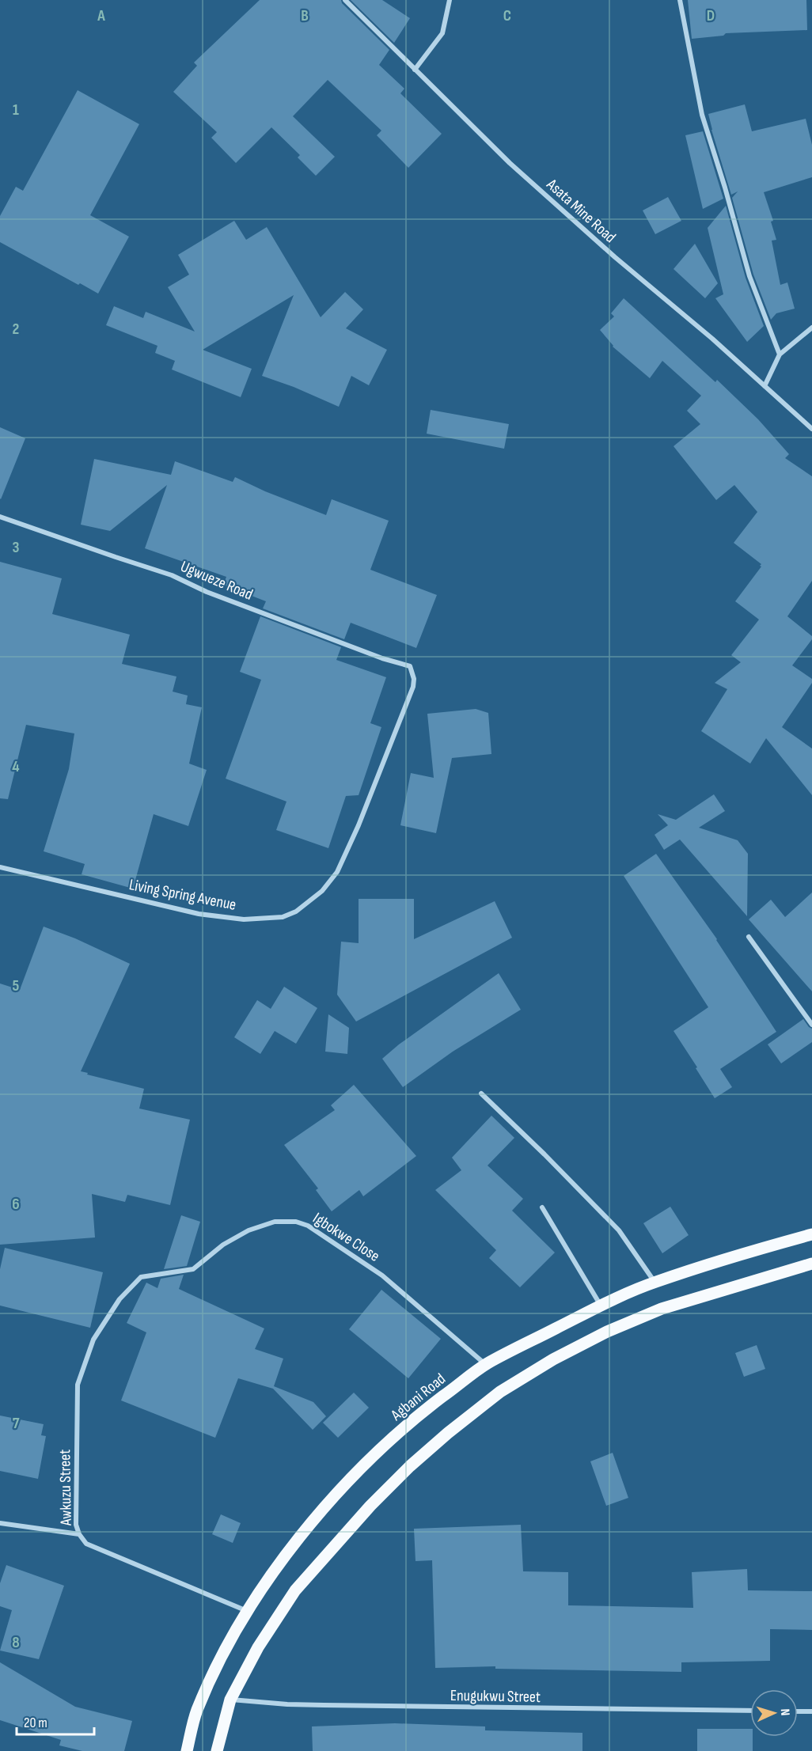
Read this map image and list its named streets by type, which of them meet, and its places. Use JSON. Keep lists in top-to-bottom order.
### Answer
{
  "streets": {
    "main road": ["Agbani Road"],
    "street": [
      "Asata Mine Road",
      "Ugwueze Road",
      "Living Spring Avenue",
      "Igbokwe Close",
      "Awkuzu Street",
      "Enugukwu Street"
    ]
  },
  "crossings": [
    ["Ugwueze Road", "Living Spring Avenue"],
    ["Igbokwe Close", "Agbani Road"],
    ["Igbokwe Close", "Awkuzu Street"],
    ["Agbani Road", "Awkuzu Street"]
  ],
  "scale_bar": "20 m",
  "north": "right",
  "grid": {
    "columns": [
      "A",
      "B",
      "C",
      "D"
    ],
    "rows": [
      "1",
      "2",
      "3",
      "4",
      "5",
      "6",
      "7",
      "8"
    ]
  }
}
